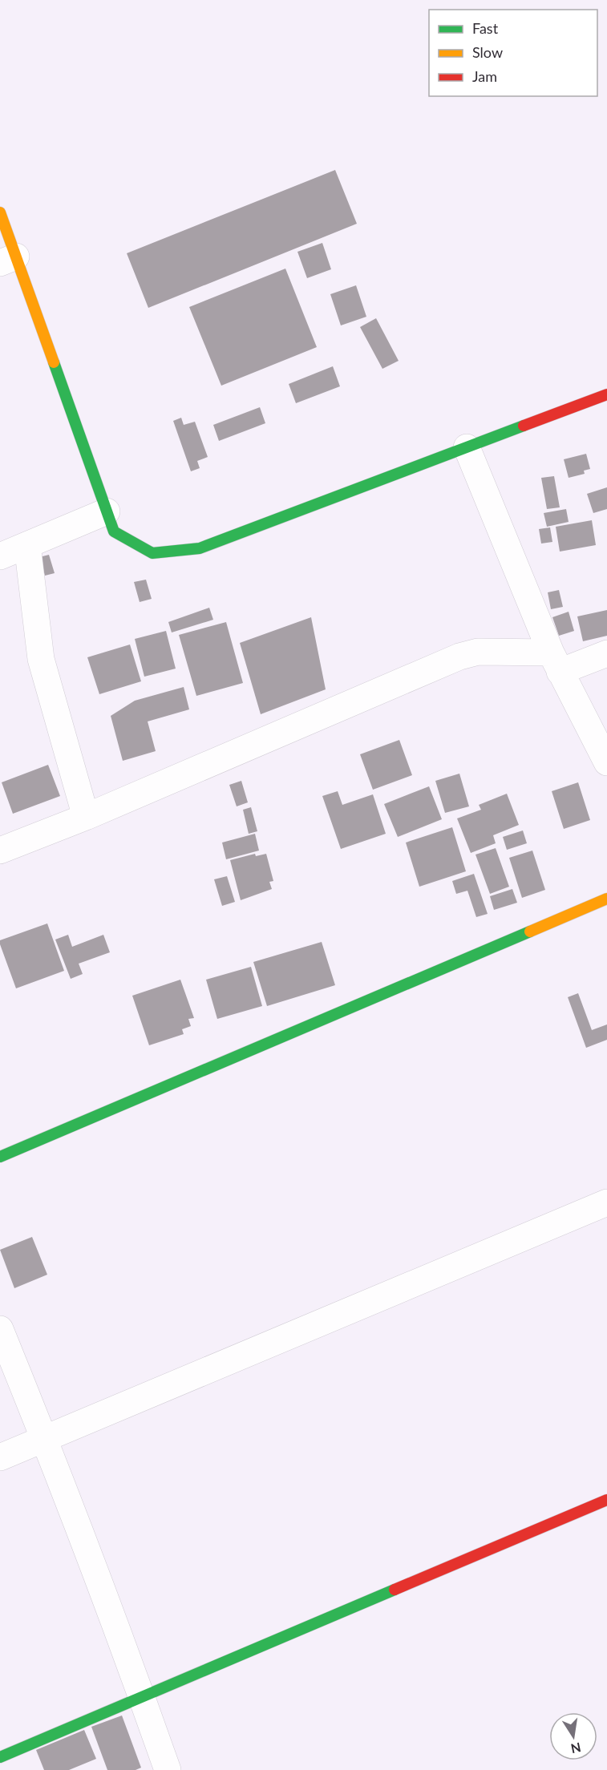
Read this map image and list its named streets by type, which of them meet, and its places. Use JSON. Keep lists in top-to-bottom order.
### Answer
{
  "legend": ["Fast", "Slow", "Jam"],
  "north": "bottom"
}
